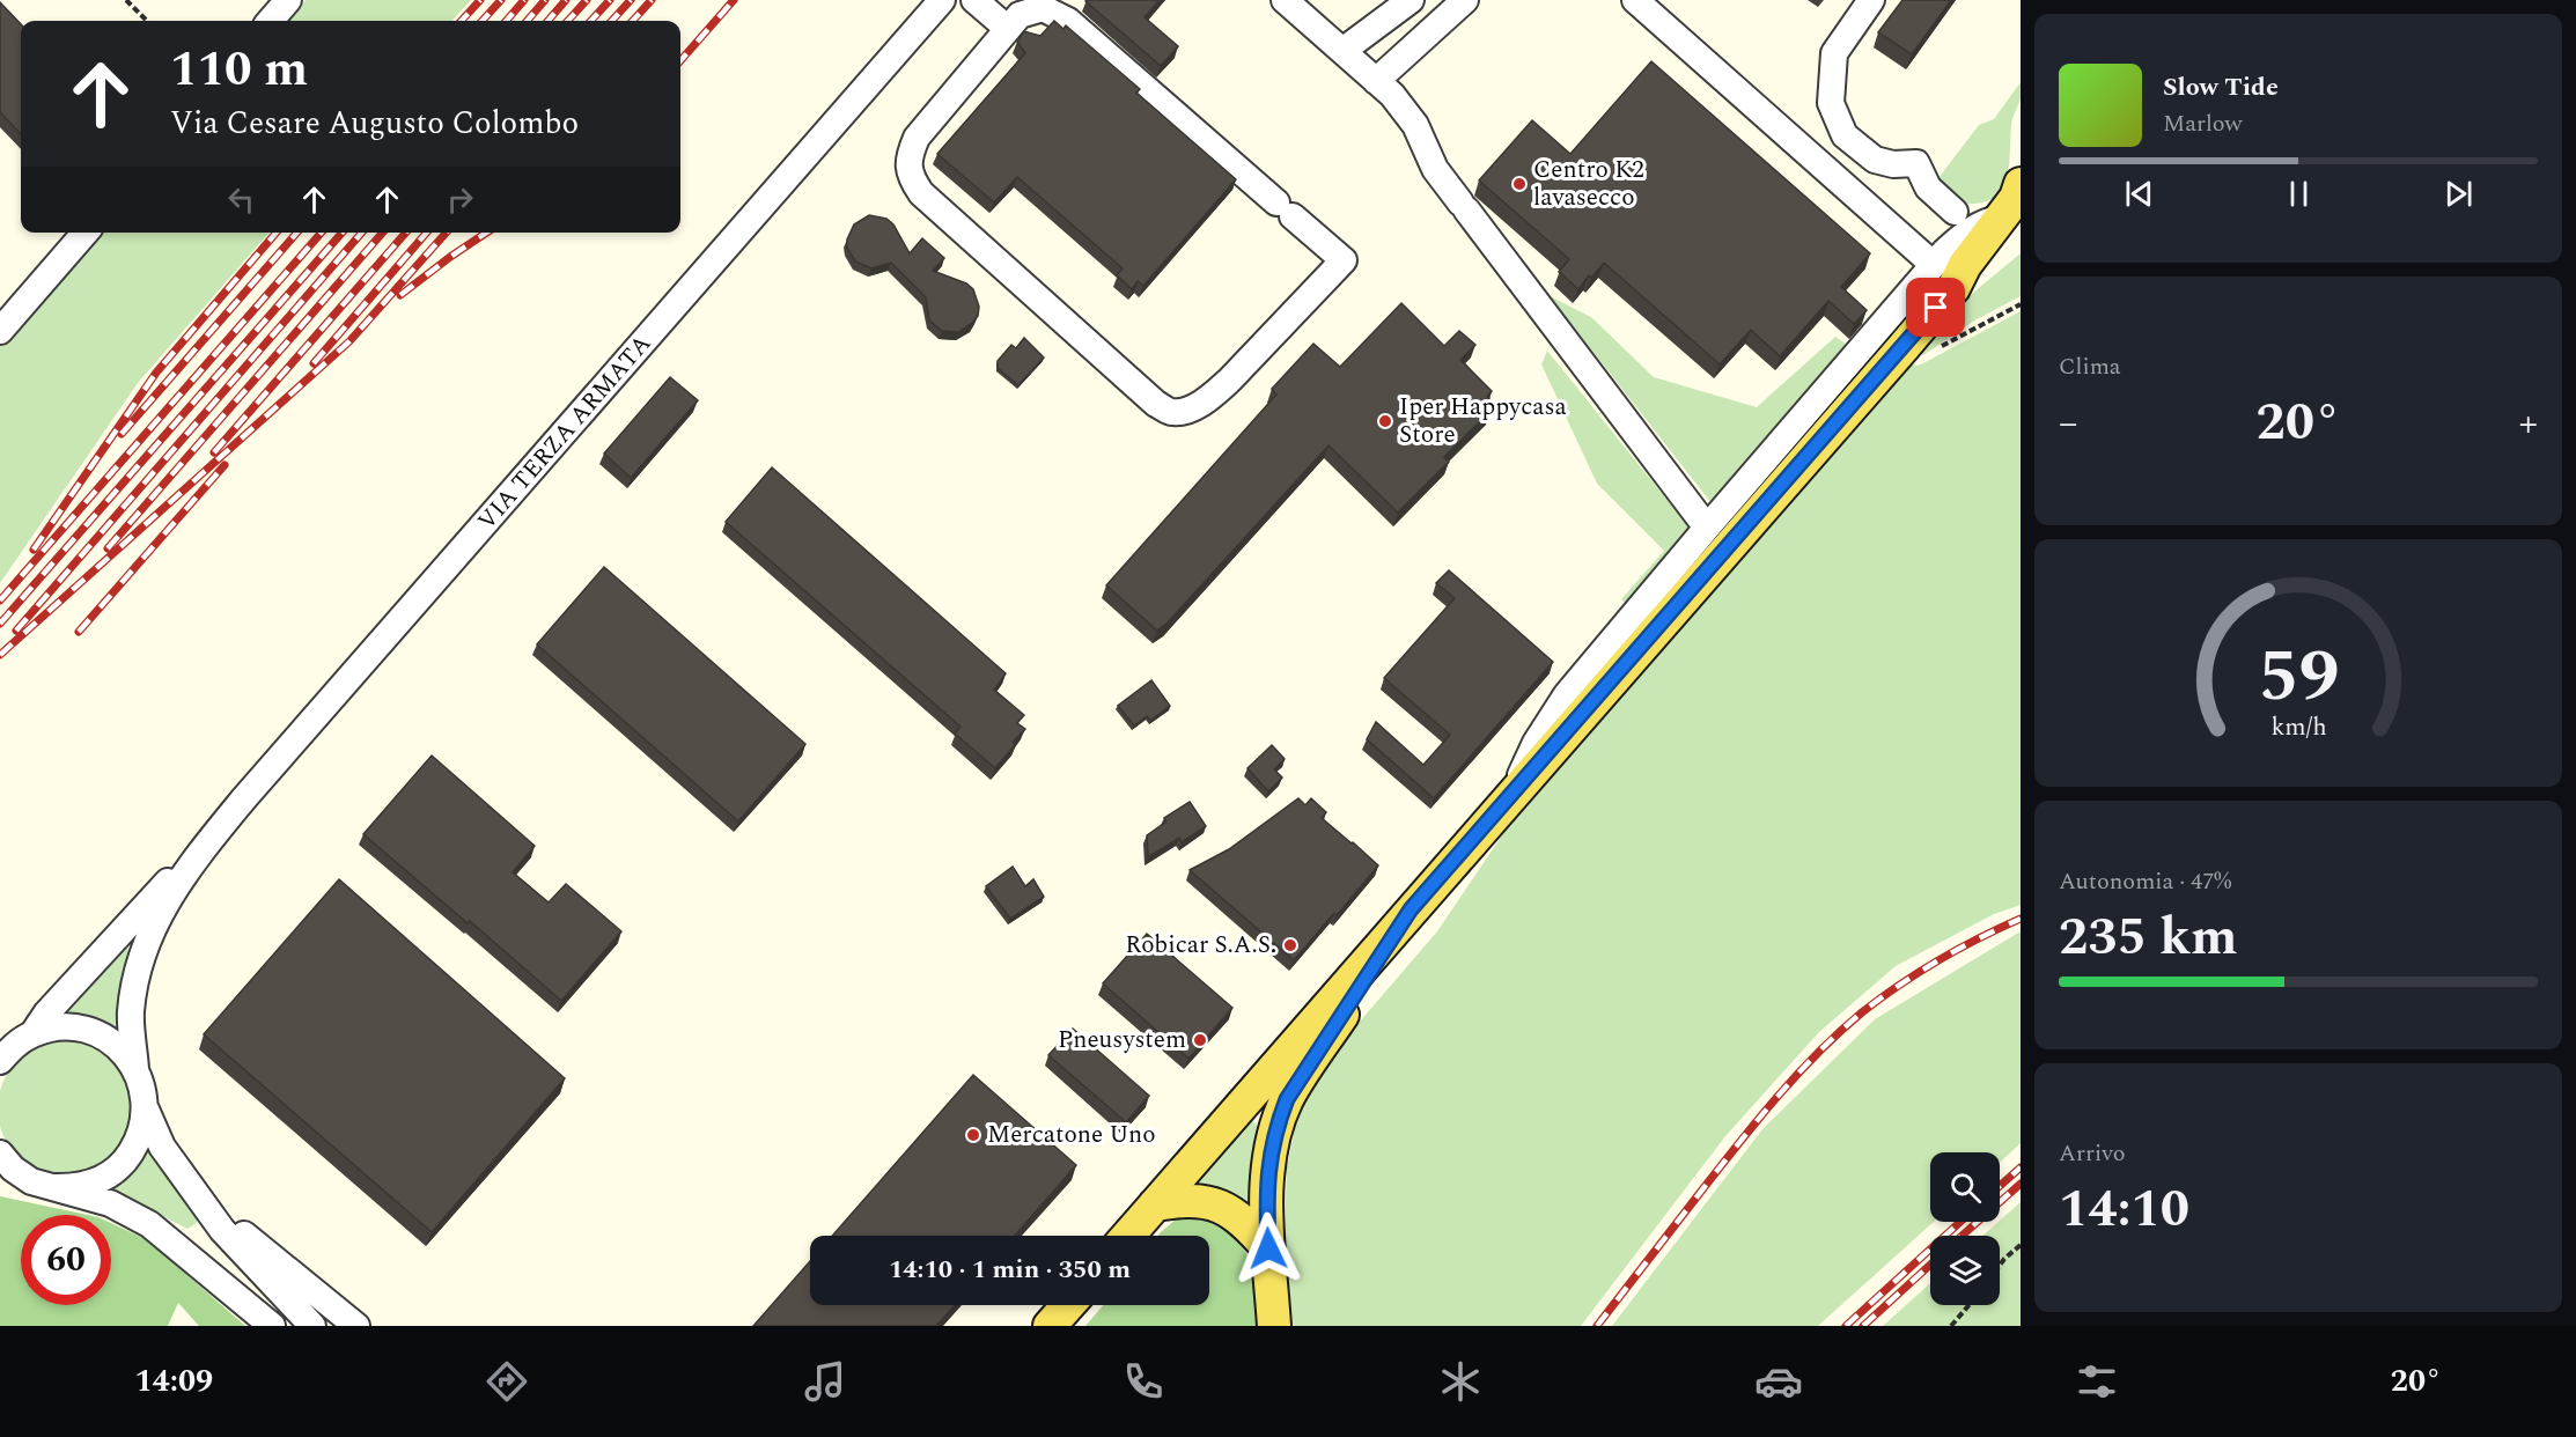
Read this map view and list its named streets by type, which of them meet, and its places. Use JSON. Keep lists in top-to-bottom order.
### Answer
{
  "streets": {
    "street": ["VIA TERZA ARMATA"]
  },
  "places": [
    "Centro K2 lavasecco",
    "Iper Happycasa Store",
    "Robicar S.A.S.",
    "Pneusystem",
    "Mercatone Uno"
  ],
  "page": {
    "turn": ["110 m", "Via Cesare Augusto Colombo"],
    "song": ["Slow Tide", "Marlow"],
    "tile": [
      "Clima",
      ["Autonomia · 47%", "235 km"],
      ["Arrivo", "14:10"]
    ],
    "heat": ["−", "20°", "+"],
    "limit": "60",
    "trip": "14:10 · 1 min · 350 m",
    "tabs": ["14:09", "20°"],
    "gauge": ["59", "km/h"]
  }
}
